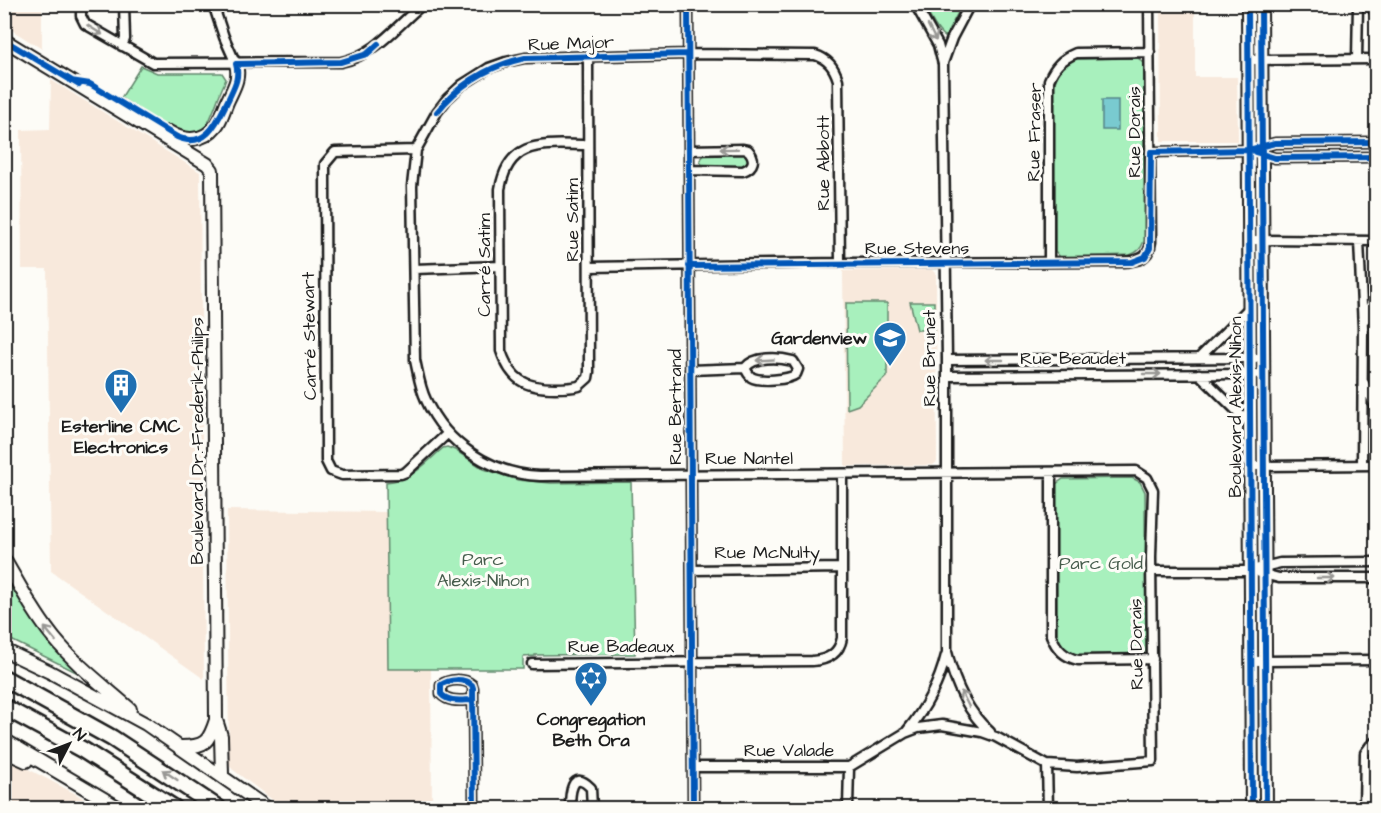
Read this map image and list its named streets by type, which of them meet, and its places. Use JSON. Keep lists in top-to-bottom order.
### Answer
{
  "streets": {
    "street": [
      "Rue Major",
      "Rue Fraser",
      "Rue Dorais",
      "Rue Abbott",
      "Rue Satim",
      "Rue Stevens",
      "Carré Satim",
      "Carré Stewart",
      "Rue Brunet",
      "Rue Beaudet",
      "Rue Bertrand",
      "Boulevard Alexis-Nihon",
      "Boulevard Dr.-Frederik-Philips",
      "Rue Nantel",
      "Rue McNulty",
      "Rue Badeaux",
      "Rue Valade"
    ]
  },
  "crossings": [
    ["Rue Major", "Rue Abbott"],
    ["Rue Major", "Rue Satim"],
    ["Rue Major", "Carré Stewart"],
    ["Rue Major", "Rue Bertrand"],
    ["Rue Major", "Rue Nantel"],
    ["Rue Fraser", "Rue Dorais"],
    ["Rue Fraser", "Rue Stevens"],
    ["Rue Dorais", "Rue Stevens"],
    ["Rue Dorais", "Rue Nantel"],
    ["Rue Dorais", "Rue Valade"],
    ["Rue Abbott", "Rue Stevens"],
    ["Rue Satim", "Rue Stevens"],
    ["Rue Satim", "Carré Satim"],
    ["Rue Stevens", "Rue Brunet"],
    ["Rue Stevens", "Rue Bertrand"],
    ["Carré Stewart", "Rue Nantel"],
    ["Rue Brunet", "Rue Beaudet"],
    ["Rue Brunet", "Rue Nantel"],
    ["Rue Brunet", "Rue Valade"],
    ["Rue Beaudet", "Boulevard Alexis-Nihon"],
    ["Rue Bertrand", "Rue Nantel"],
    ["Rue Bertrand", "Rue McNulty"],
    ["Rue Bertrand", "Rue Badeaux"],
    ["Rue Bertrand", "Rue Valade"],
    ["Rue McNulty", "Rue Badeaux"]
  ],
  "parks": ["Parc Alexis-Nihon", "Parc Gold"],
  "places": {
    "school or university": ["Gardenview"],
    "building": ["Esterline CMC Electronics"],
    "synagogue": ["Congregation Beth Ora"]
  },
  "north": "top right"
}
